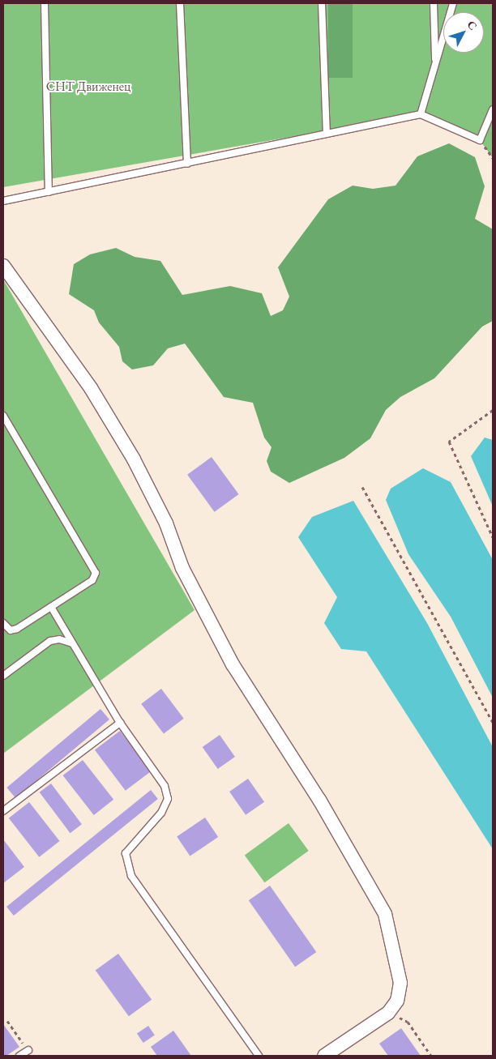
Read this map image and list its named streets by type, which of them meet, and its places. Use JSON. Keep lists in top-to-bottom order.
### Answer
{
  "parks": ["СНТ Движенец"],
  "north": "top right"
}
